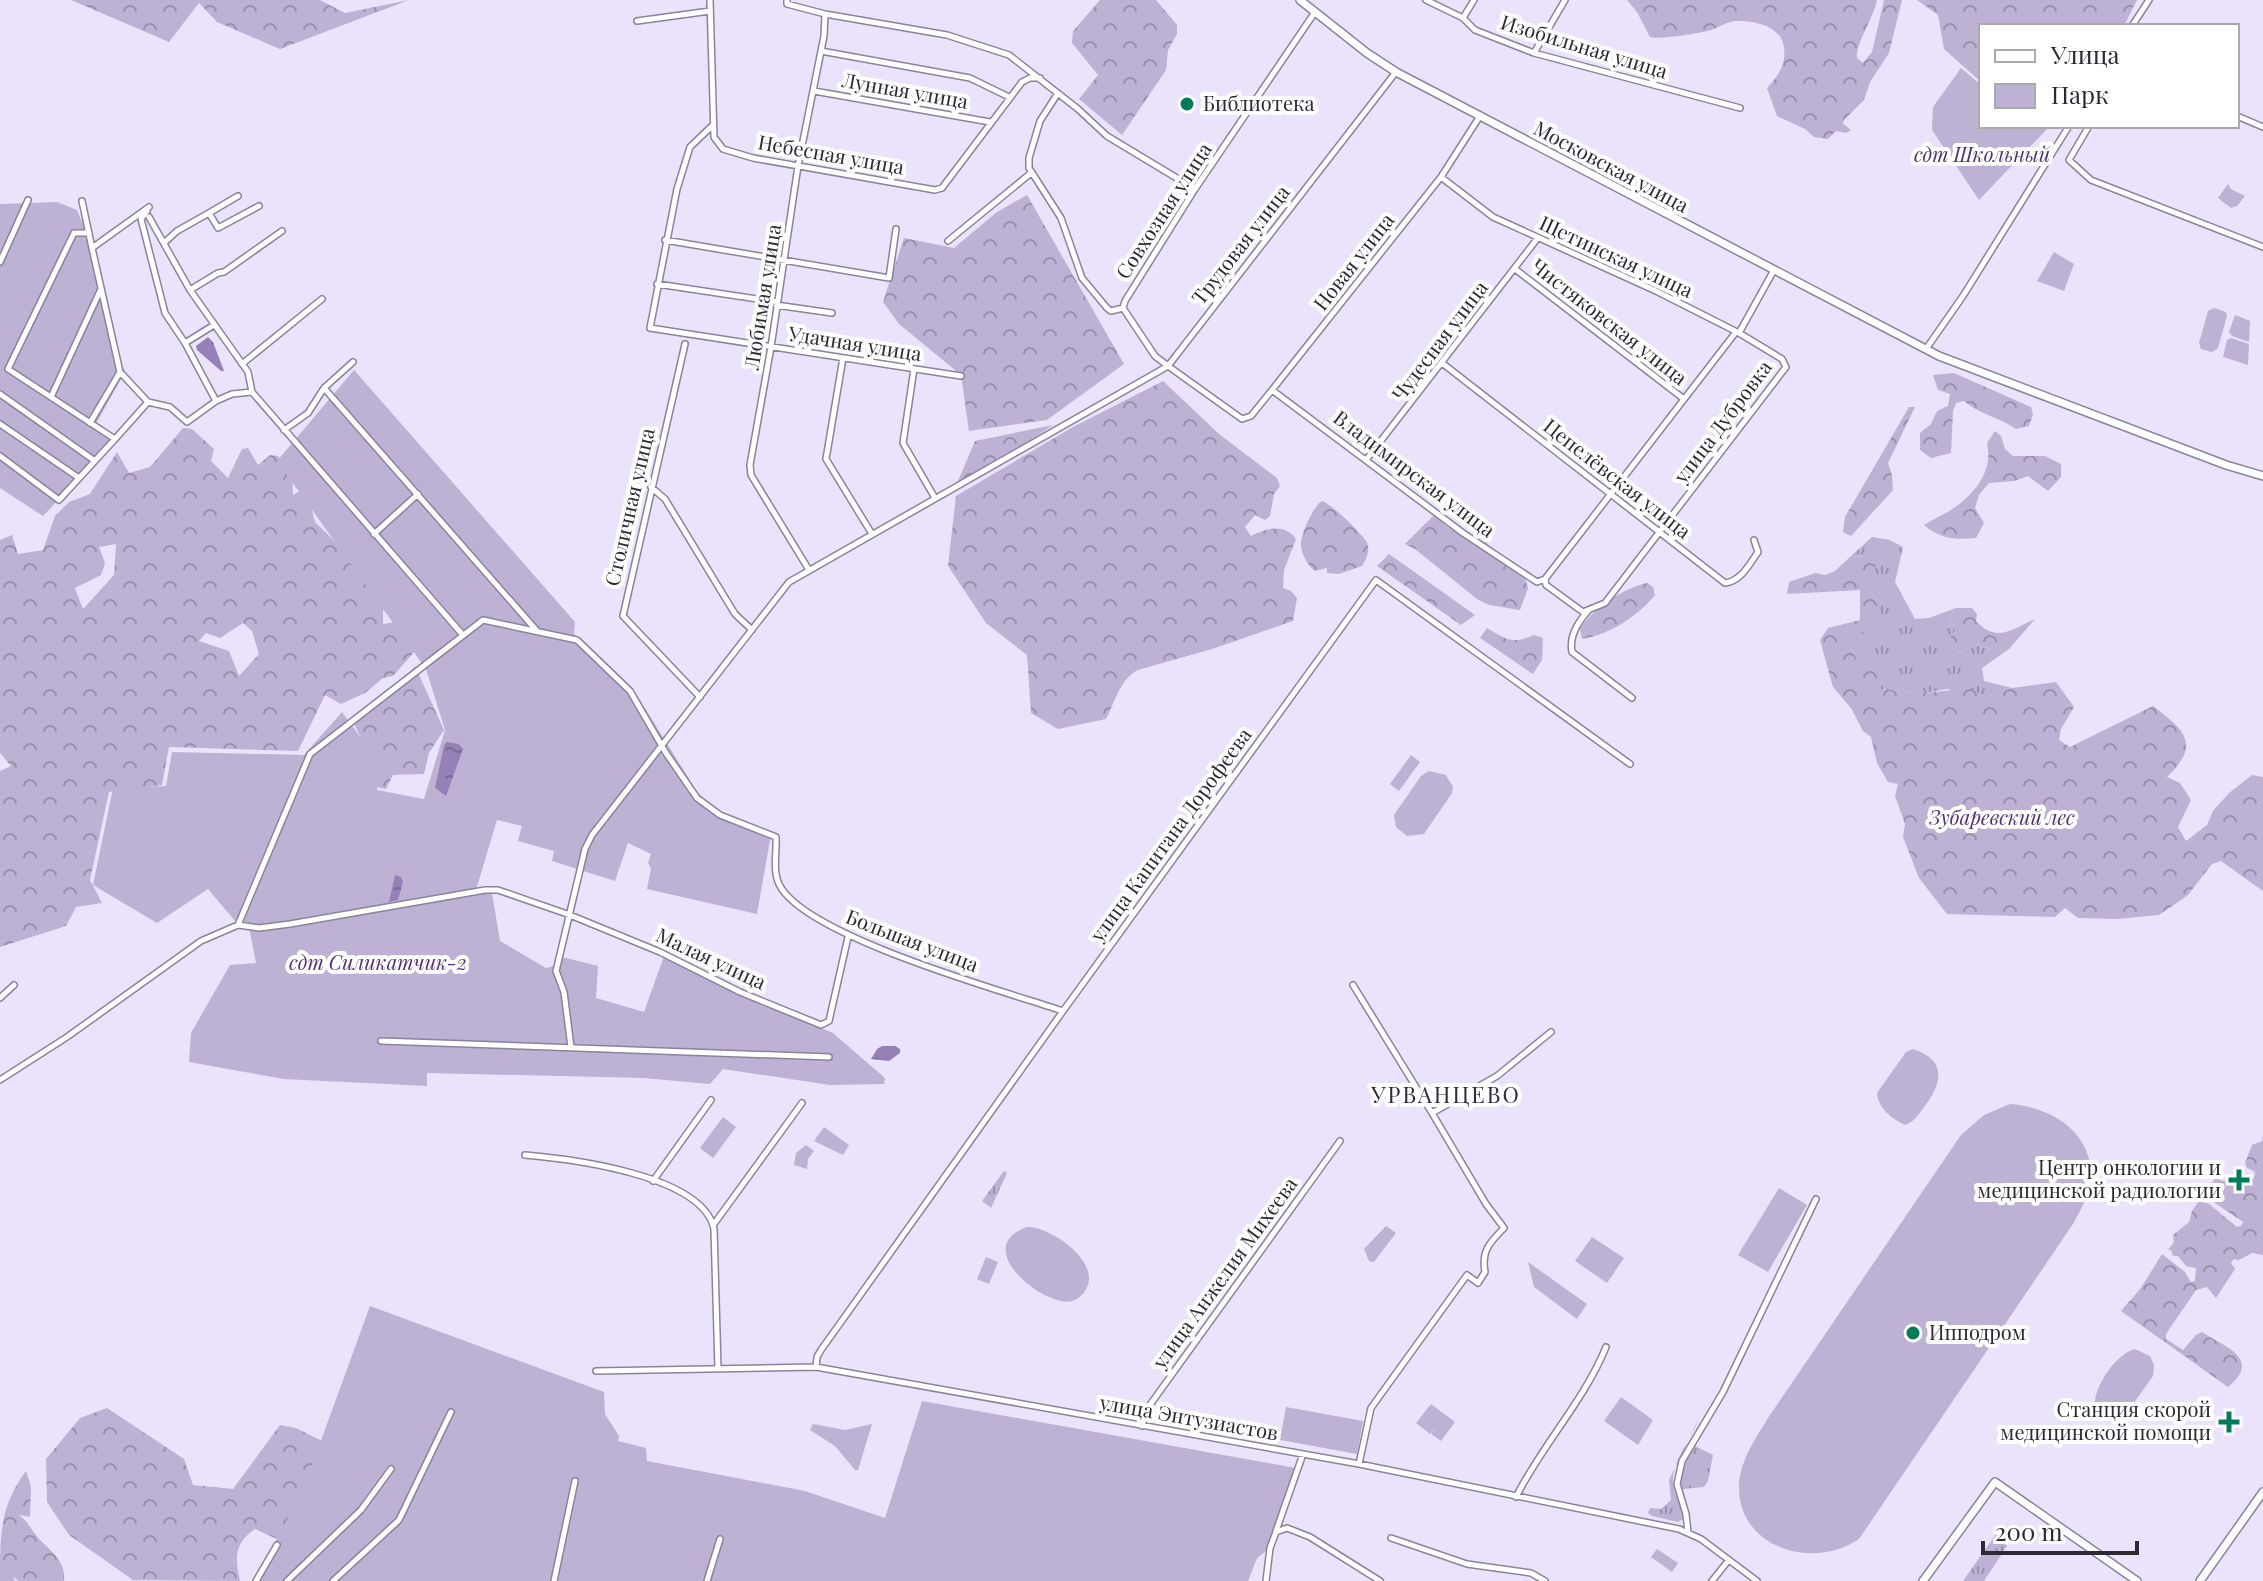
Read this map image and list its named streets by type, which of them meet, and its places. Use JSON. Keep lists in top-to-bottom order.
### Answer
{
  "streets": {
    "main road": ["Московская улица"],
    "street": [
      "Изобильная улица",
      "Лунная улица",
      "Небесная улица",
      "Совхозная улица",
      "Трудовая улица",
      "Щетинская улица",
      "Новая улица",
      "Любимая улица",
      "Чистяковская улица",
      "Чудесная улица",
      "Удачная улица",
      "улица Дубровка",
      "Владимирская улица",
      "Цепелёвская улица",
      "Столичная улица",
      "улица Капитана Дорофеева",
      "Большая улица",
      "Малая улица",
      "улица Анжелия Михеева",
      "улица Энтузиастов"
    ]
  },
  "crossings": [
    ["Лунная улица", "Небесная улица"],
    ["Лунная улица", "Любимая улица"],
    ["Небесная улица", "Любимая улица"],
    ["Московская улица", "Совхозная улица"],
    ["Московская улица", "Трудовая улица"],
    ["Московская улица", "Новая улица"],
    ["Трудовая улица", "Новая улица"],
    ["Щетинская улица", "Новая улица"],
    ["Щетинская улица", "Чудесная улица"],
    ["Щетинская улица", "улица Дубровка"],
    ["Новая улица", "Владимирская улица"],
    ["Любимая улица", "Удачная улица"],
    ["Чистяковская улица", "Чудесная улица"],
    ["Чудесная улица", "Владимирская улица"],
    ["Чудесная улица", "Цепелёвская улица"],
    ["улица Дубровка", "Цепелёвская улица"],
    ["улица Капитана Дорофеева", "Большая улица"],
    ["улица Капитана Дорофеева", "улица Энтузиастов"],
    ["Большая улица", "Малая улица"],
    ["улица Анжелия Михеева", "улица Энтузиастов"]
  ],
  "districts": ["УРВАНЦЕВО"],
  "parks": ["сдт Школьный", "Зубаревский лес", "сдт Силикатчик-2"],
  "places": {
    "other": ["Библиотека", "Ипподром"],
    "health": ["Центр онкологии и медицинской радиологии", "Станция скорой медицинской помощи"]
  },
  "legend": ["Улица", "Парк"],
  "scale_bar": "200 m"
}
